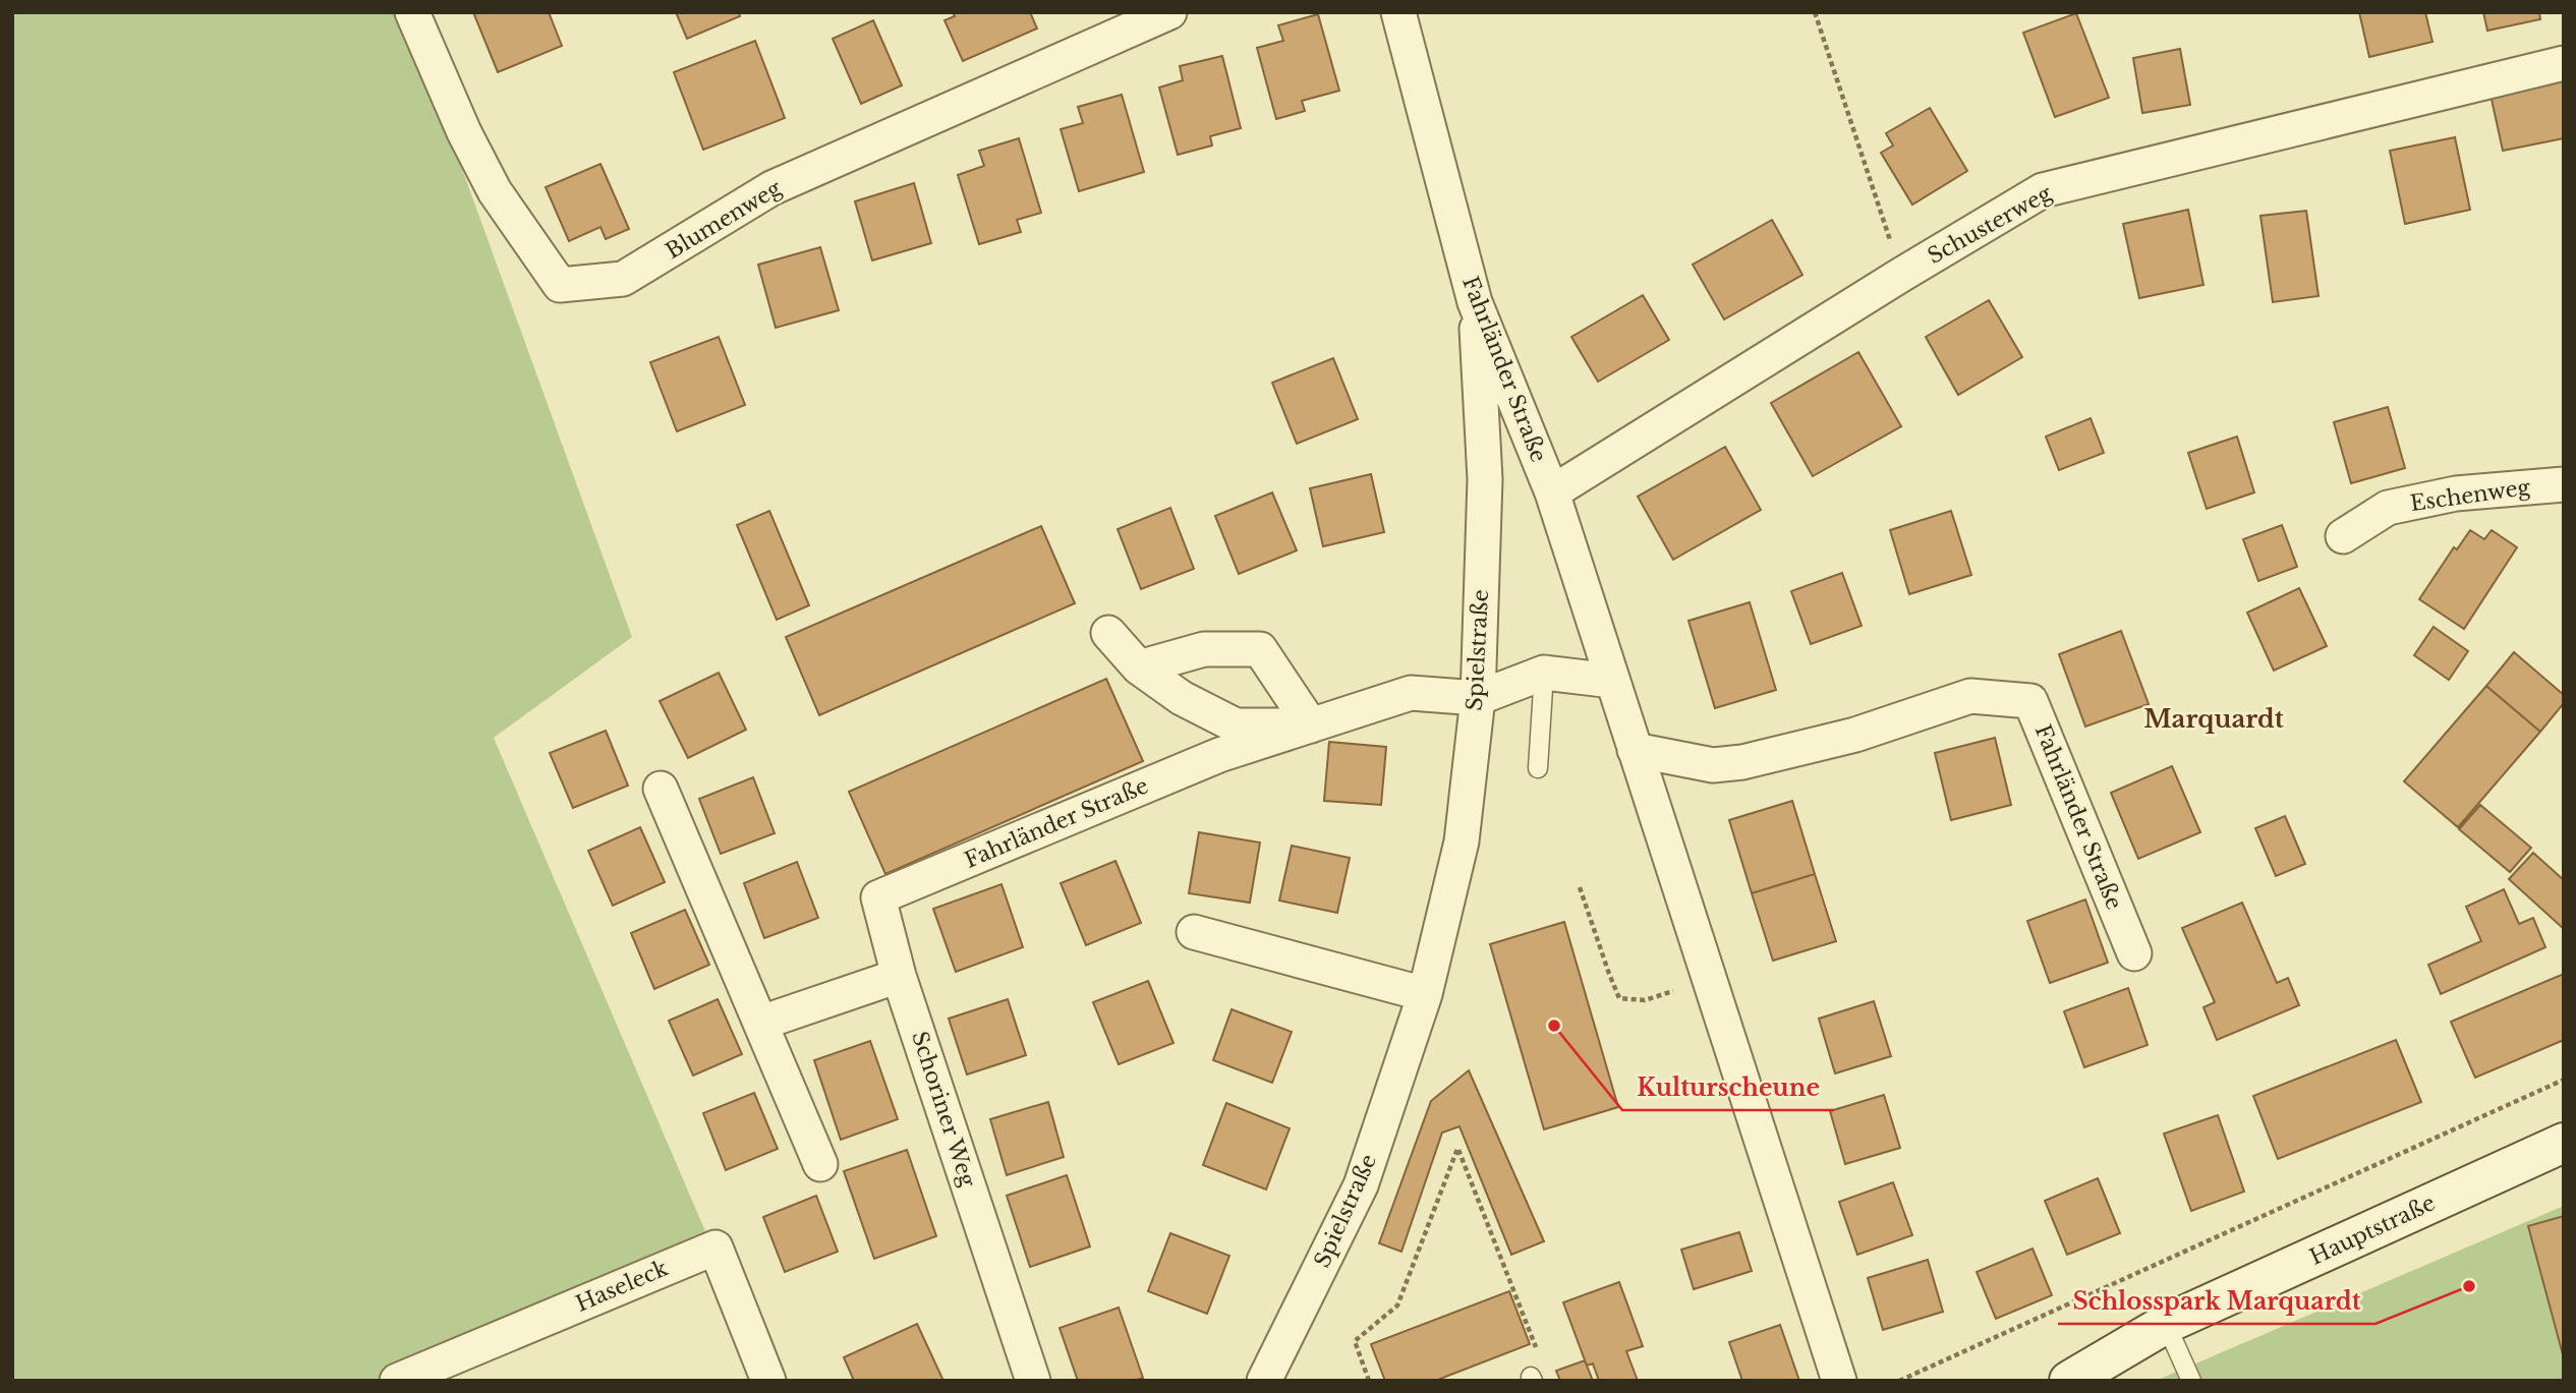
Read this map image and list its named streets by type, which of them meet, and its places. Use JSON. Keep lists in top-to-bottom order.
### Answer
{
  "streets": {
    "street": [
      "Blumenweg",
      "Schusterweg",
      "Fahrländer Straße",
      "Eschenweg",
      "Spielstraße",
      "Schoriner Weg",
      "Hauptstraße",
      "Haseleck"
    ]
  },
  "crossings": [
    ["Schusterweg", "Fahrländer Straße"],
    ["Fahrländer Straße", "Spielstraße"],
    ["Fahrländer Straße", "Schoriner Weg"]
  ],
  "districts": ["Marquardt"],
  "places": ["Kulturscheune", "Schlosspark Marquardt"]
}
